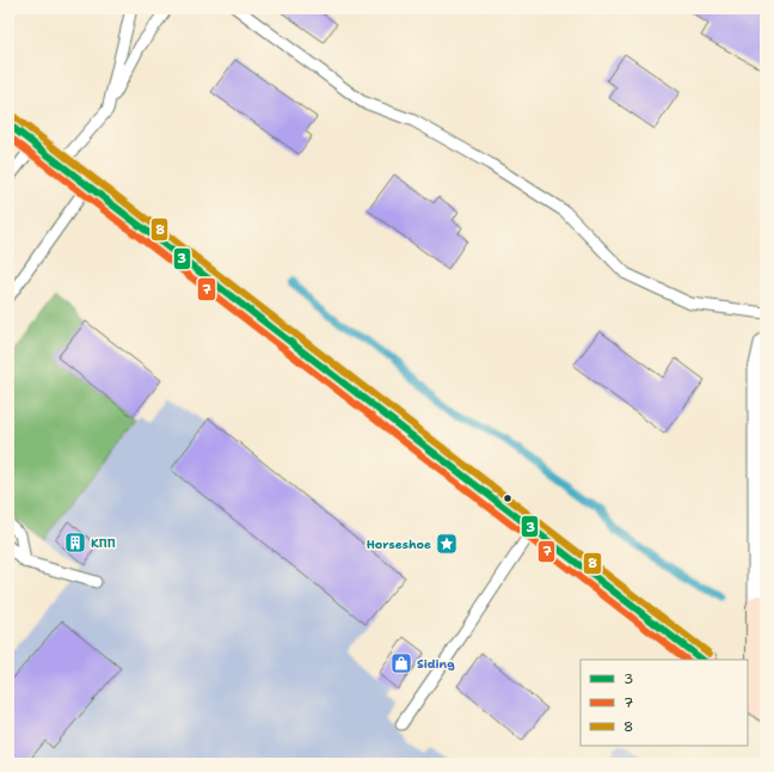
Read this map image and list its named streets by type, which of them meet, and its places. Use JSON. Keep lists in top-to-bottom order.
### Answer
{
  "places": {
    "building": ["КПП"],
    "place": ["Horseshoe"],
    "shop": ["Siding"]
  },
  "lines": ["transit line 8", "transit line 3", "transit line 7"],
  "legend": ["3", "7", "8"]
}
